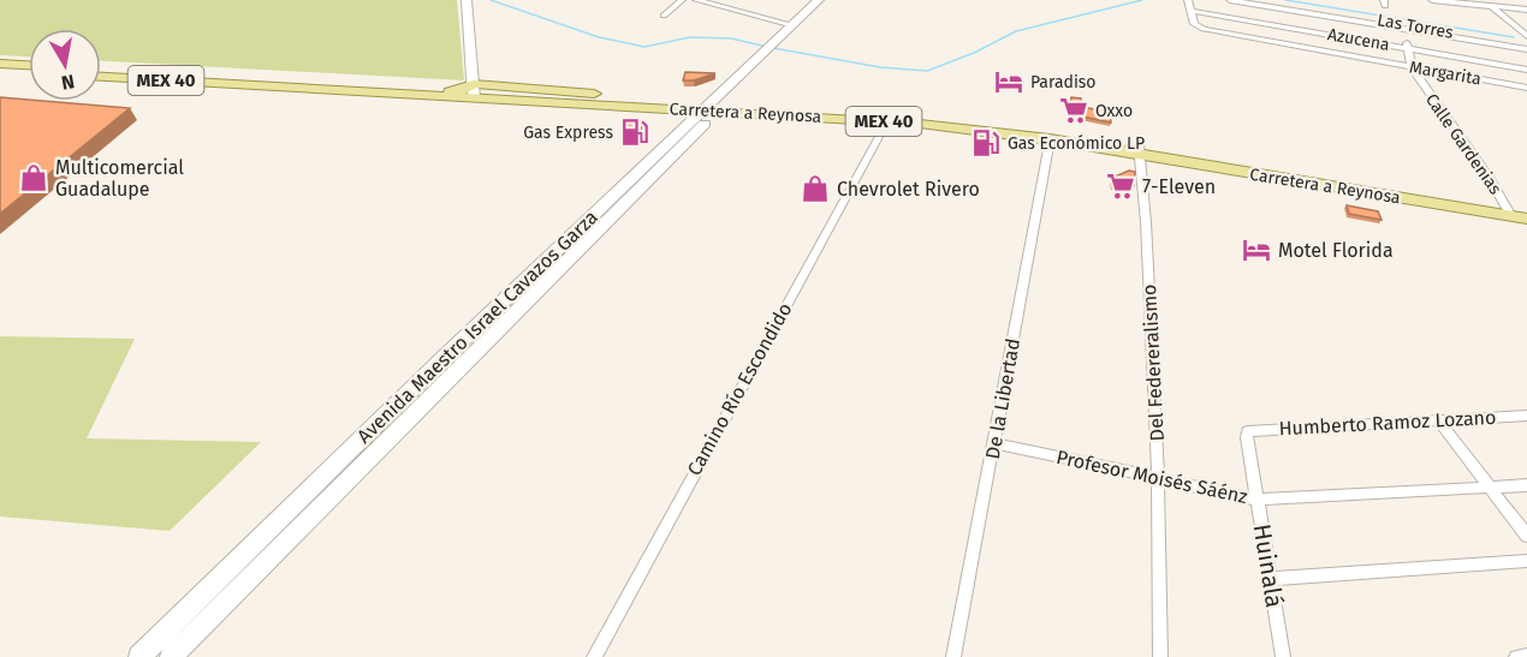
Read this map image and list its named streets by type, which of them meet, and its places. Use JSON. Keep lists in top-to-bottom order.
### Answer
{
  "streets": {
    "main road": ["MEX 40", "Carretera a Reynosa", "Avenida Maestro Israel Cavazos Garza"],
    "street": [
      "Las Torres",
      "Azucena",
      "Margarita",
      "Calle Gardenias",
      "Del Federeralismo",
      "Camino Río Escondido",
      "De la Libertad",
      "Humberto Ramoz Lozano",
      "Profesor Moisés Sáénz",
      "Huinalá"
    ]
  },
  "crossings": [
    ["Las Torres", "Azucena"],
    ["Azucena", "Margarita"],
    ["Azucena", "Calle Gardenias"],
    ["Margarita", "Calle Gardenias"],
    ["Carretera a Reynosa", "Calle Gardenias"],
    ["Carretera a Reynosa", "Avenida Maestro Israel Cavazos Garza"],
    ["Carretera a Reynosa", "Del Federeralismo"],
    ["Carretera a Reynosa", "Camino Río Escondido"],
    ["Carretera a Reynosa", "De la Libertad"],
    ["Del Federeralismo", "Profesor Moisés Sáénz"],
    ["De la Libertad", "Profesor Moisés Sáénz"],
    ["Humberto Ramoz Lozano", "Huinalá"],
    ["Profesor Moisés Sáénz", "Huinalá"]
  ],
  "places": {
    "hotel": ["Paradiso", "Motel Florida"],
    "supermarket": ["Oxxo", "7-Eleven"],
    "fuel station": ["Gas Express", "Gas Económico LP"],
    "shop": ["Multicomercial Guadalupe", "Chevrolet Rivero"]
  },
  "north": "bottom"
}
